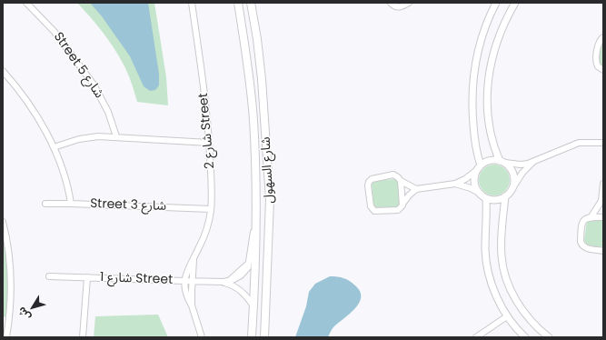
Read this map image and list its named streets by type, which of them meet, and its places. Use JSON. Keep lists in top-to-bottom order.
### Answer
{
  "streets": {
    "main road": ["شارع السهول"],
    "street": [
      "Street شارع 5",
      "شارع 2 Street",
      "Street شارع 3",
      "شارع 1 Street"
    ]
  },
  "crossings": [
    ["شارع 2 Street", "Street شارع 3"],
    ["شارع 2 Street", "شارع 1 Street"]
  ],
  "north": "bottom left"
}
